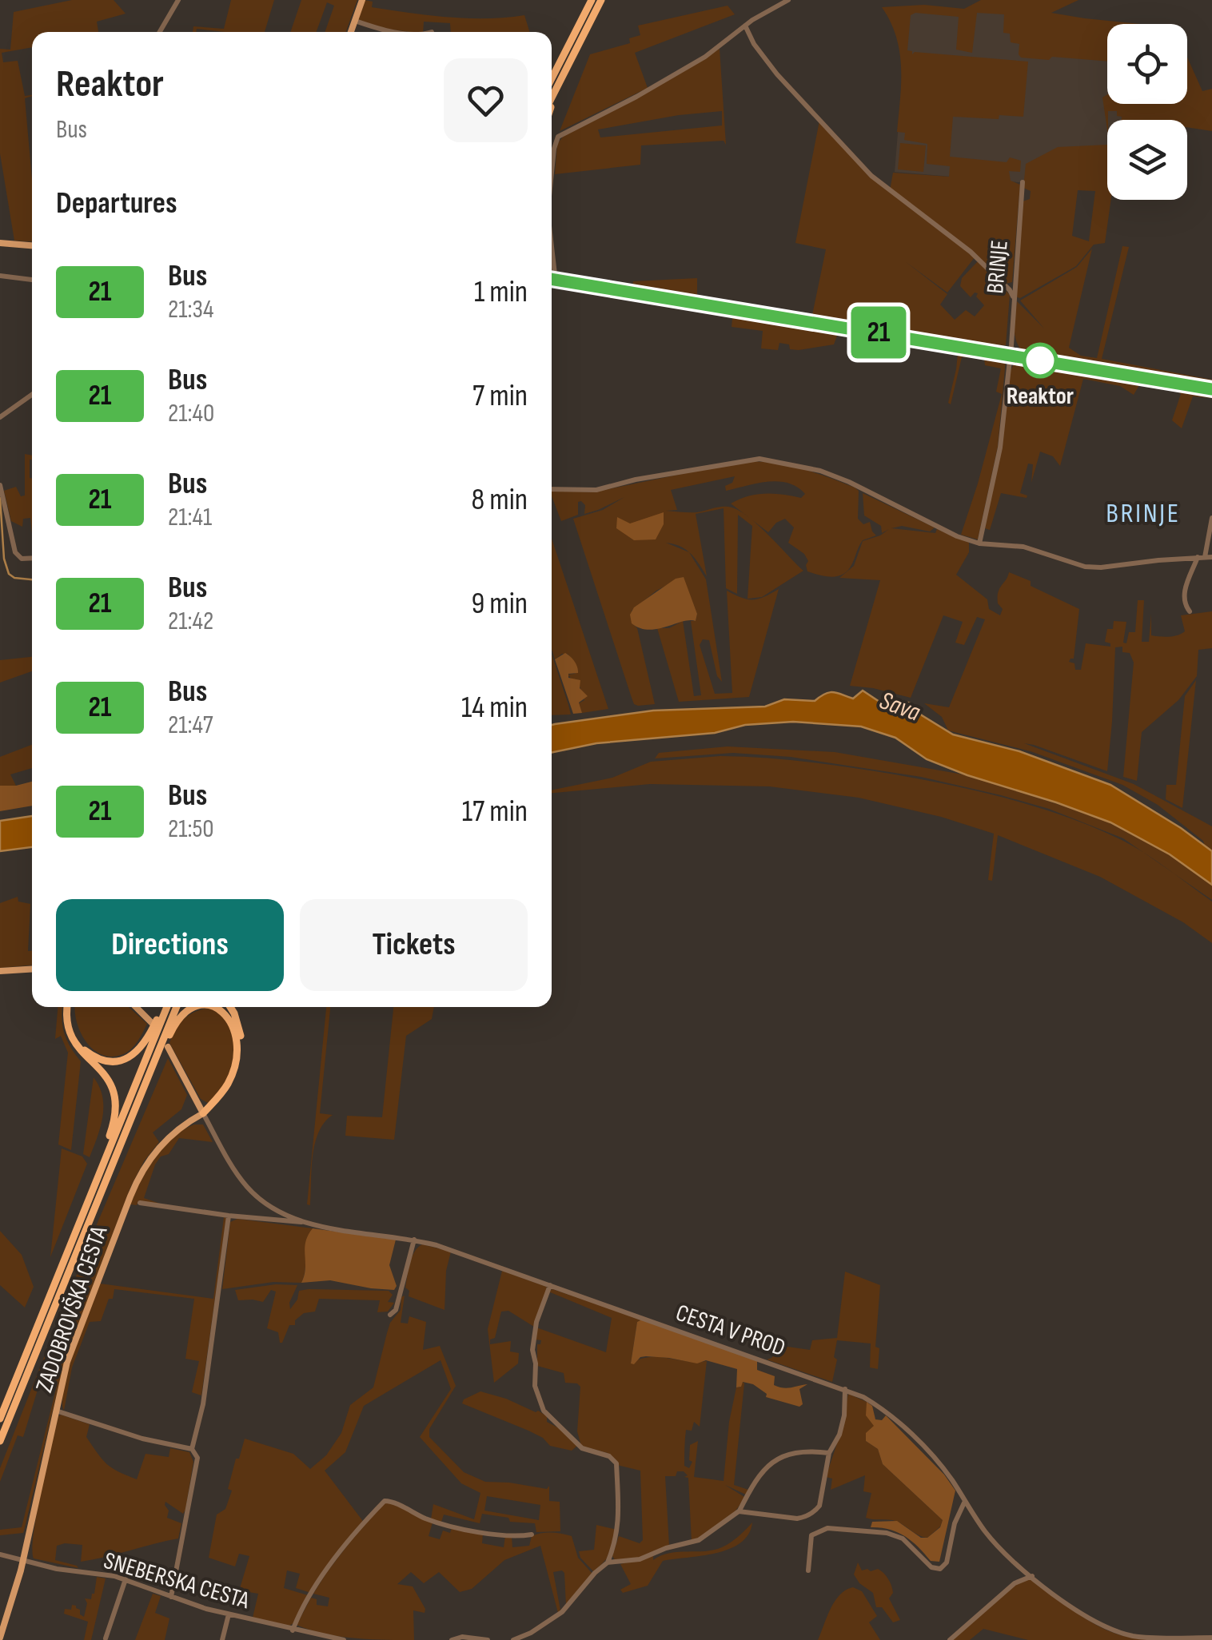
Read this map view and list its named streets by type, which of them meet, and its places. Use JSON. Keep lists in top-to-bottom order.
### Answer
{
  "streets": {
    "main road": ["ZADOBROVŠKA CESTA"],
    "street": ["BRINJE", "CESTA V PROD", "SNEBERSKA CESTA"]
  },
  "crossings": [
    ["ZADOBROVŠKA CESTA", "CESTA V PROD"],
    ["ZADOBROVŠKA CESTA", "SNEBERSKA CESTA"]
  ],
  "districts": ["BRINJE"],
  "water": ["Sava"],
  "places": ["Reaktor"],
  "lines": ["bus line 21"],
  "page": {
    "on_map": "21",
    "heading": [
      ["Reaktor", "Bus"],
      "Departures"
    ],
    "list": [
      {
        "mark": "21",
        "name": "Bus",
        "note": "21:34",
        "value": "1 min"
      },
      {
        "mark": "21",
        "name": "Bus",
        "note": "21:40",
        "value": "7 min"
      },
      {
        "mark": "21",
        "name": "Bus",
        "note": "21:41",
        "value": "8 min"
      },
      {
        "mark": "21",
        "name": "Bus",
        "note": "21:42",
        "value": "9 min"
      },
      {
        "mark": "21",
        "name": "Bus",
        "note": "21:47",
        "value": "14 min"
      },
      {
        "mark": "21",
        "name": "Bus",
        "note": "21:50",
        "value": "17 min"
      }
    ],
    "buttons": ["Directions", "Tickets"]
  }
}
